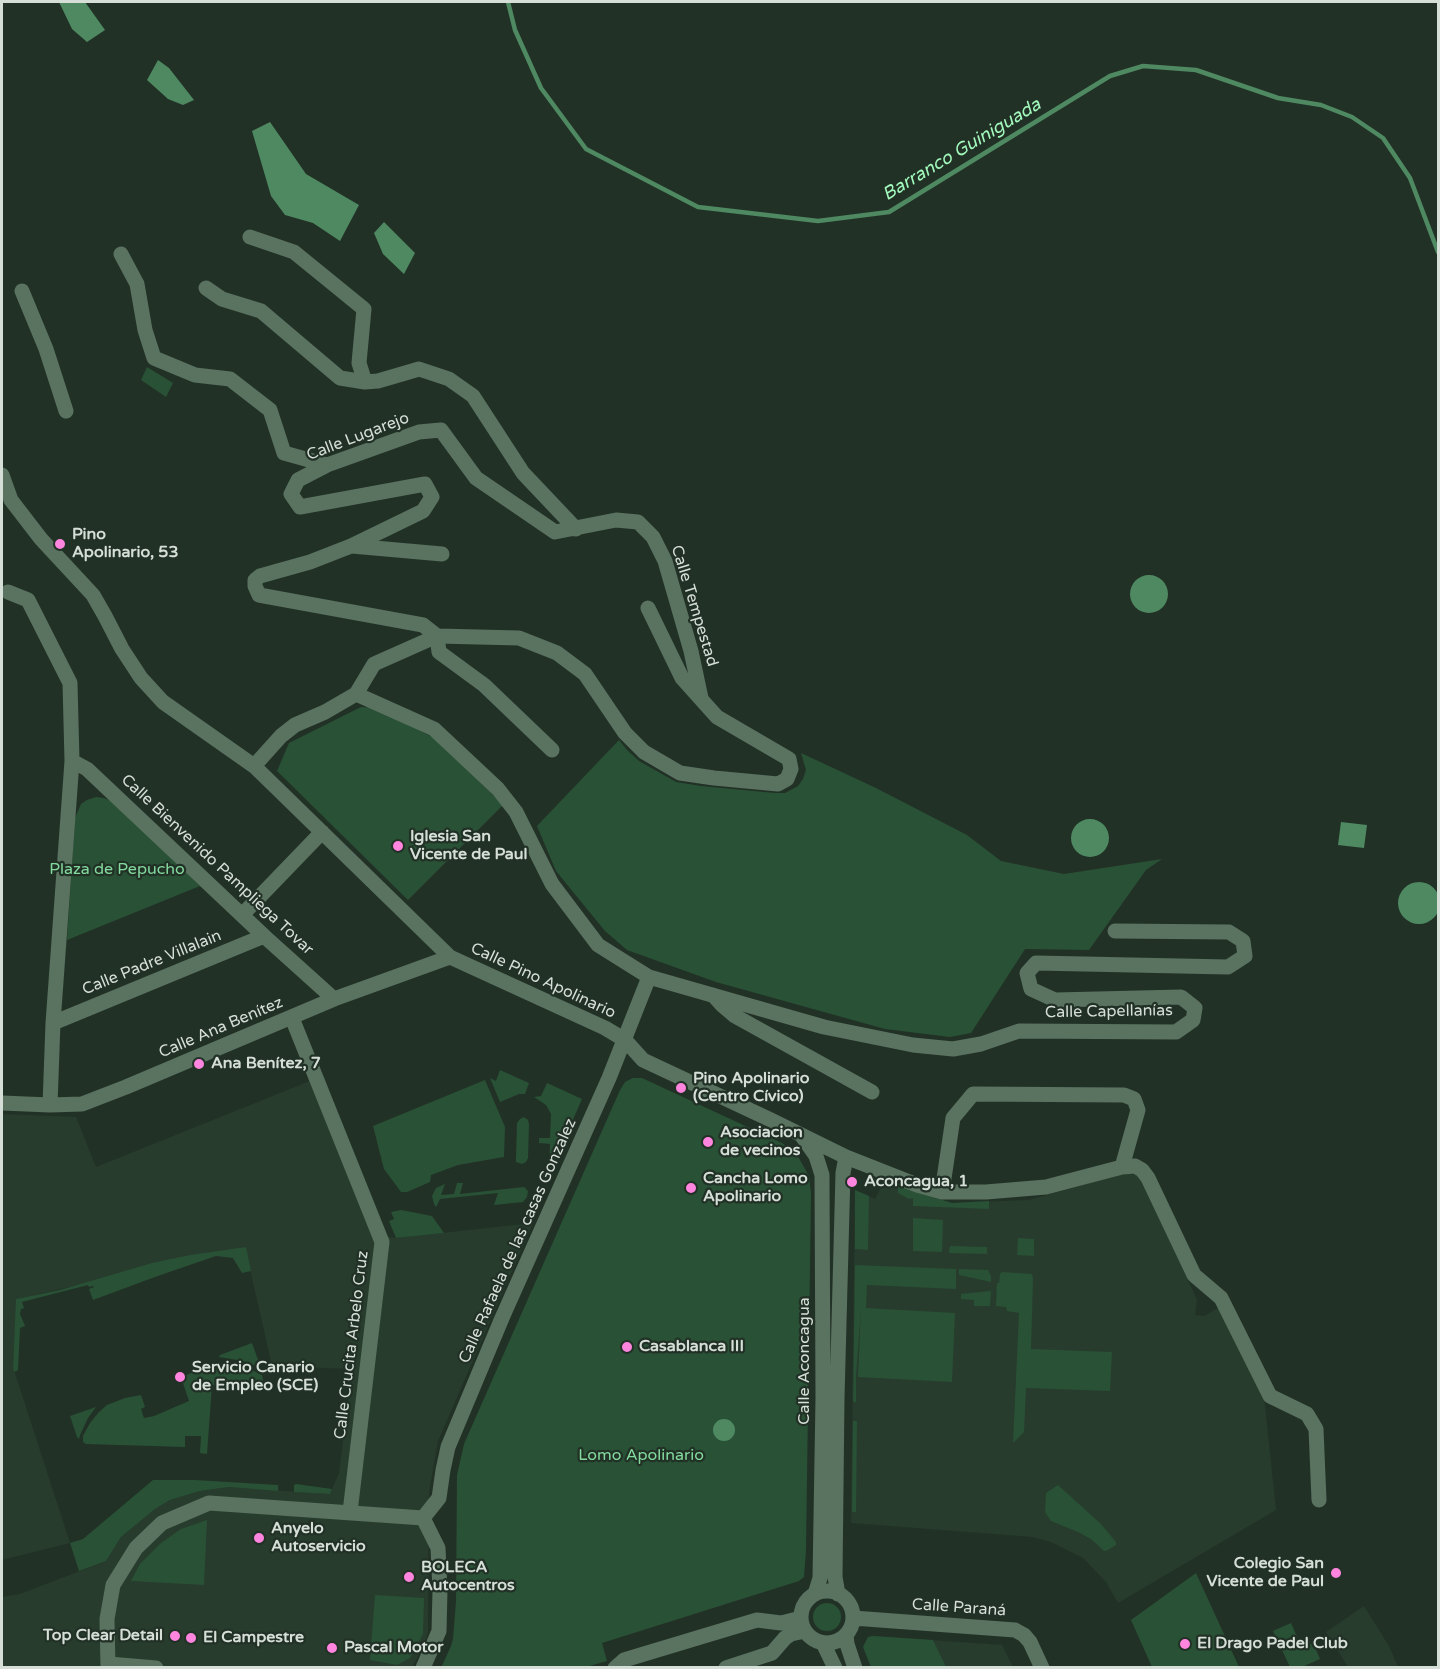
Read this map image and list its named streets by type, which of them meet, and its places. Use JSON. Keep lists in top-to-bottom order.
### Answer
{
  "streets": {
    "street": [
      "Calle Lugarejo",
      "Calle Tempestad",
      "Calle Bienvenido Pampliega Tovar",
      "Calle Padre Villalain",
      "Calle Pino Apolinario",
      "Calle Capellanías",
      "Calle Ana Benítez",
      "Calle Rafaela de las casas Gonzalez",
      "Calle Crucita Arbelo Cruz",
      "Calle Aconcagua",
      "Calle Paraná"
    ]
  },
  "crossings": [
    ["Calle Lugarejo", "Calle Tempestad"],
    ["Calle Tempestad", "Calle Pino Apolinario"],
    ["Calle Tempestad", "Calle Capellanías"],
    ["Calle Bienvenido Pampliega Tovar", "Calle Padre Villalain"],
    ["Calle Bienvenido Pampliega Tovar", "Calle Ana Benítez"],
    ["Calle Pino Apolinario", "Calle Ana Benítez"],
    ["Calle Pino Apolinario", "Calle Rafaela de las casas Gonzalez"],
    ["Calle Pino Apolinario", "Calle Aconcagua"],
    ["Calle Capellanías", "Calle Rafaela de las casas Gonzalez"],
    ["Calle Ana Benítez", "Calle Crucita Arbelo Cruz"],
    ["Calle Aconcagua", "Calle Paraná"]
  ],
  "water": ["Barranco Guiniguada"],
  "parks": ["Plaza de Pepucho", "Lomo Apolinario"],
  "places": [
    "Pino Apolinario, 53",
    "Iglesia San Vicente de Paul",
    "Ana Benítez, 7",
    "Pino Apolinario (Centro Cívico)",
    "Asociacion de vecinos",
    "Aconcagua, 1",
    "Cancha Lomo Apolinario",
    "Casablanca III",
    "Servicio Canario de Empleo (SCE)",
    "Anyelo Autoservicio",
    "Colegio San Vicente de Paul",
    "BOLECA Autocentros",
    "Top Clear Detail",
    "El Campestre",
    "El Drago Padel Club",
    "Pascal Motor"
  ]
}
